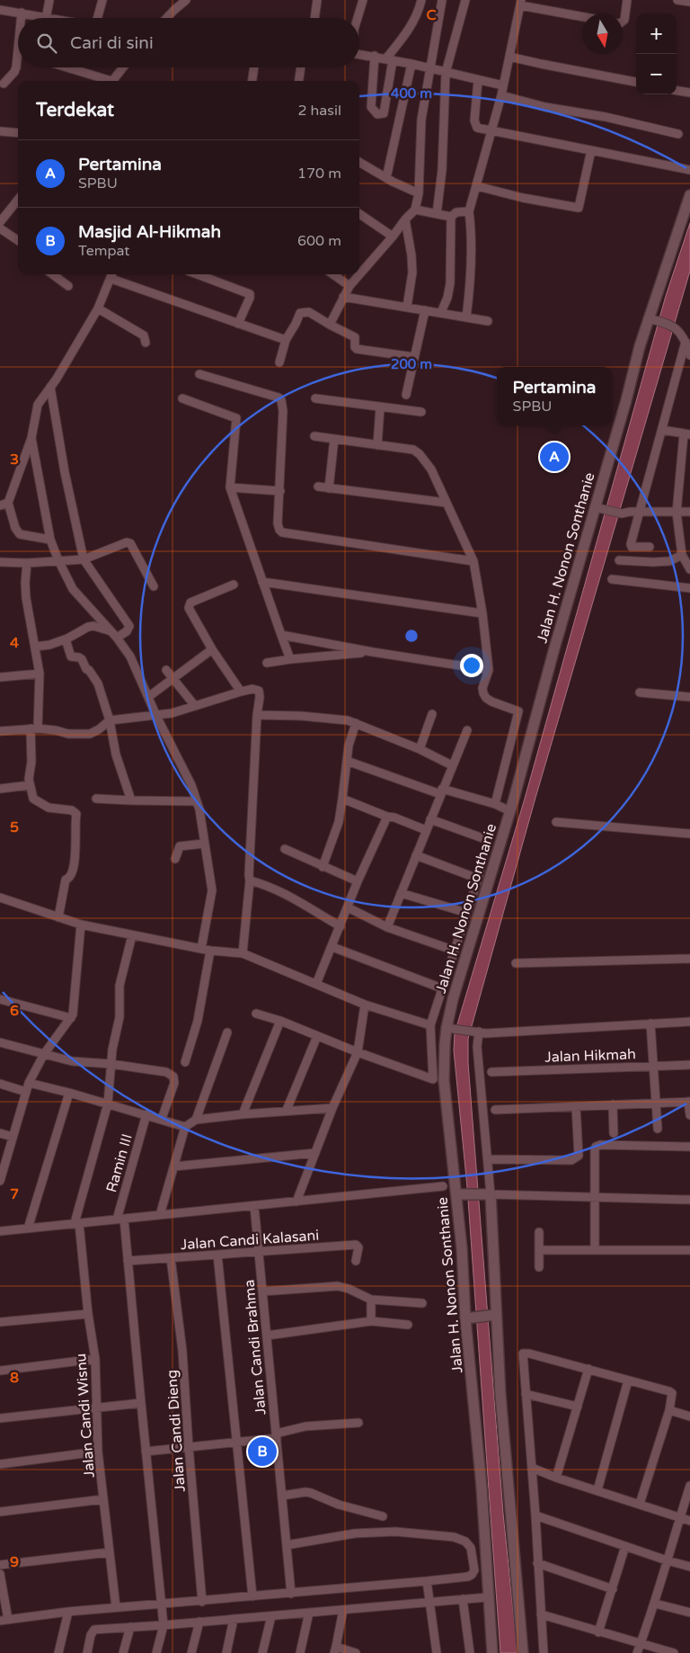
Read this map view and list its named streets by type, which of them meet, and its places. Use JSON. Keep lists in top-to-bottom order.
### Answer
{
  "streets": {
    "street": [
      "Jalan H. Nonon Sonthanie",
      "Jalan Hikmah",
      "Ramin III",
      "Jalan Candi Kalasani",
      "Jalan Candi Brahma",
      "Jalan Candi Wisnu",
      "Jalan Candi Dieng"
    ]
  },
  "crossings": [
    ["Jalan Candi Kalasani", "Jalan Candi Brahma"],
    ["Jalan Candi Kalasani", "Jalan Candi Dieng"]
  ],
  "north": "bottom",
  "page": {
    "map_buttons": ["+", "−"],
    "search": "Cari di sini",
    "heading": ["Terdekat", "2 hasil"],
    "list": [
      {
        "mark": "A",
        "name": "Pertamina",
        "note": "SPBU",
        "value": "170 m"
      },
      {
        "mark": "B",
        "name": "Masjid Al-Hikmah",
        "note": "Tempat",
        "value": "600 m"
      }
    ],
    "popup": ["Pertamina", "SPBU"],
    "pins": ["A", "B"]
  },
  "grid": {
    "columns": ["C"],
    "rows": [
      "3",
      "4",
      "5",
      "6",
      "7",
      "8",
      "9"
    ]
  },
  "rings": ["400 m", "200 m"]
}
